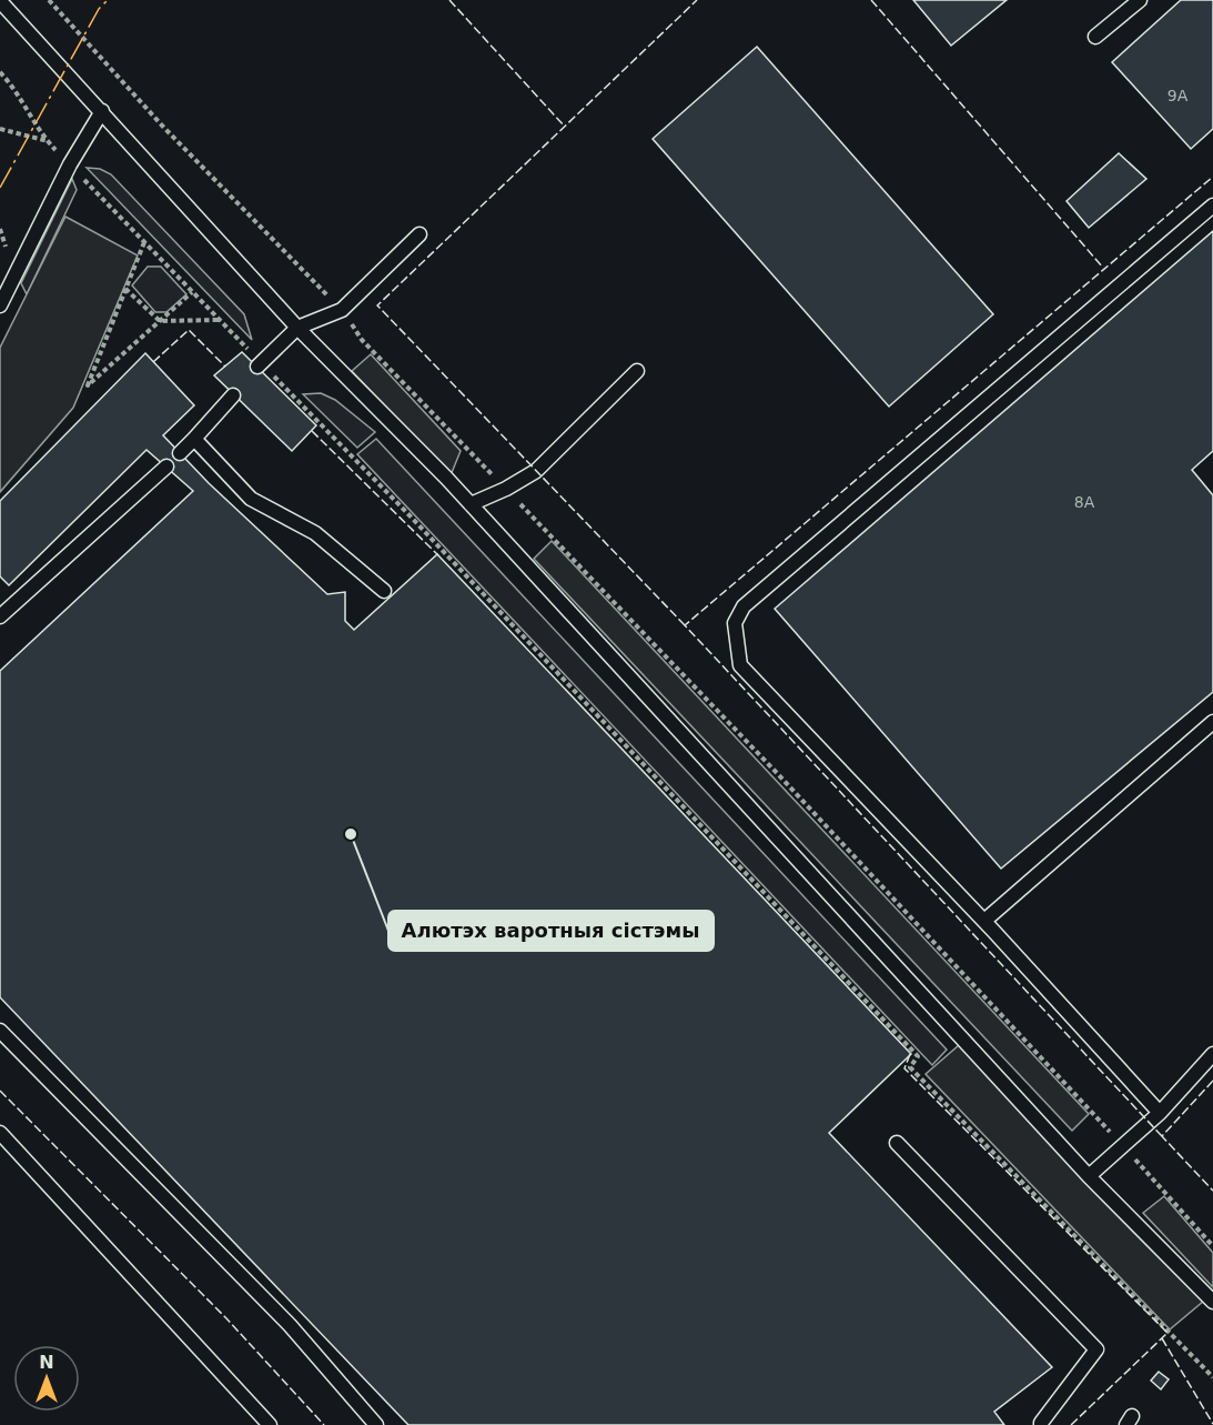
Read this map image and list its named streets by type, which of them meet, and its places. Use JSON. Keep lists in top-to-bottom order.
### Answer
{
  "places": ["Алютэх варотныя сістэмы"],
  "house_numbers": ["9А", "8А"],
  "north": "top"
}
